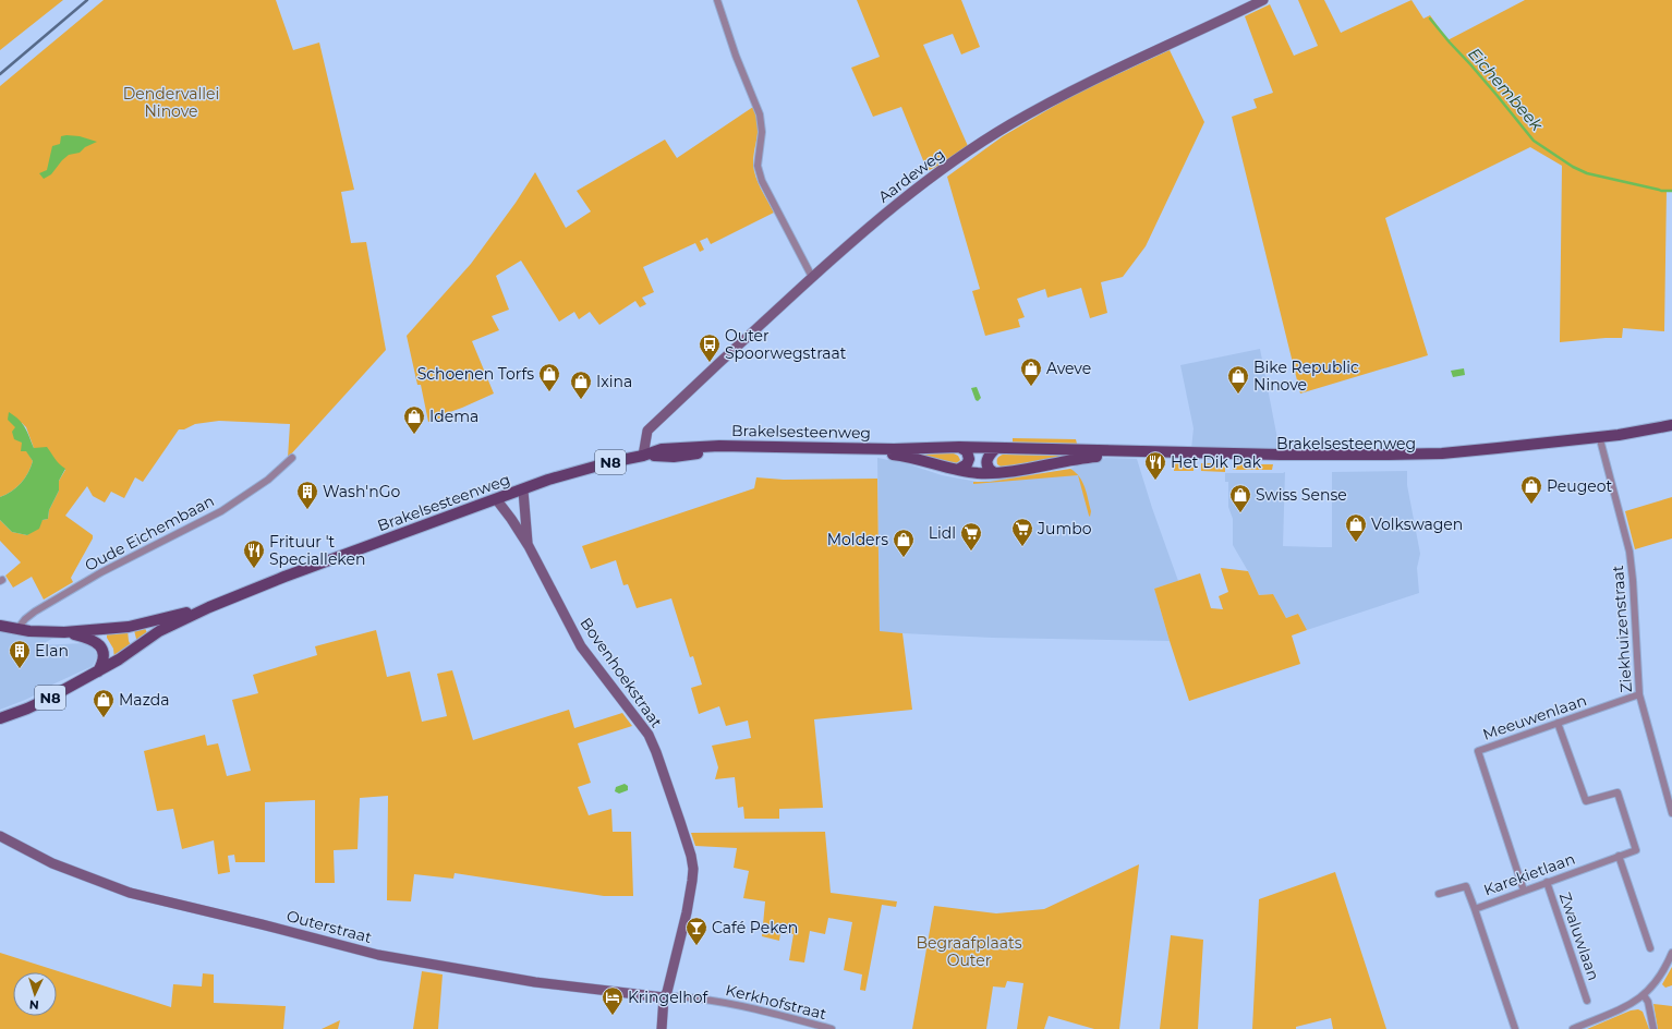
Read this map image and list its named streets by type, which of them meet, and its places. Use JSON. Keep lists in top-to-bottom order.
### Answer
{
  "streets": {
    "main road": ["Brakelsesteenweg", "N8"],
    "street": [
      "Aardeweg",
      "Oude Eichembaan",
      "Ziekhuizenstraat",
      "Bovenhoekstraat",
      "Meeuwenlaan",
      "Karekietlaan",
      "Outerstraat",
      "Zwaluwlaan",
      "Kerkhofstraat"
    ]
  },
  "crossings": [
    ["Aardeweg", "Brakelsesteenweg"],
    ["Brakelsesteenweg", "N8"],
    ["Brakelsesteenweg", "Ziekhuizenstraat"],
    ["Brakelsesteenweg", "Bovenhoekstraat"],
    ["N8", "Oude Eichembaan"],
    ["Ziekhuizenstraat", "Meeuwenlaan"],
    ["Bovenhoekstraat", "Outerstraat"],
    ["Bovenhoekstraat", "Kerkhofstraat"],
    ["Meeuwenlaan", "Karekietlaan"],
    ["Karekietlaan", "Zwaluwlaan"],
    ["Outerstraat", "Kerkhofstraat"]
  ],
  "water": ["Eichembeek"],
  "parks": ["Dendervallei Ninove", "Begraafplaats Outer"],
  "places": {
    "bus stop": ["Outer Spoorwegstraat"],
    "shop": [
      "Aveve",
      "Schoenen Torfs",
      "Bike Republic Ninove",
      "Ixina",
      "Idema",
      "Peugeot",
      "Swiss Sense",
      "Volkswagen",
      "Molders",
      "Mazda"
    ],
    "restaurant": ["Het Dik Pak", "Frituur 't Specialleken"],
    "building": ["Wash'nGo", "Elan"],
    "supermarket": ["Jumbo", "Lidl"],
    "bar": ["Café Peken"],
    "hotel": ["Kringelhof"]
  },
  "north": "bottom"
}
